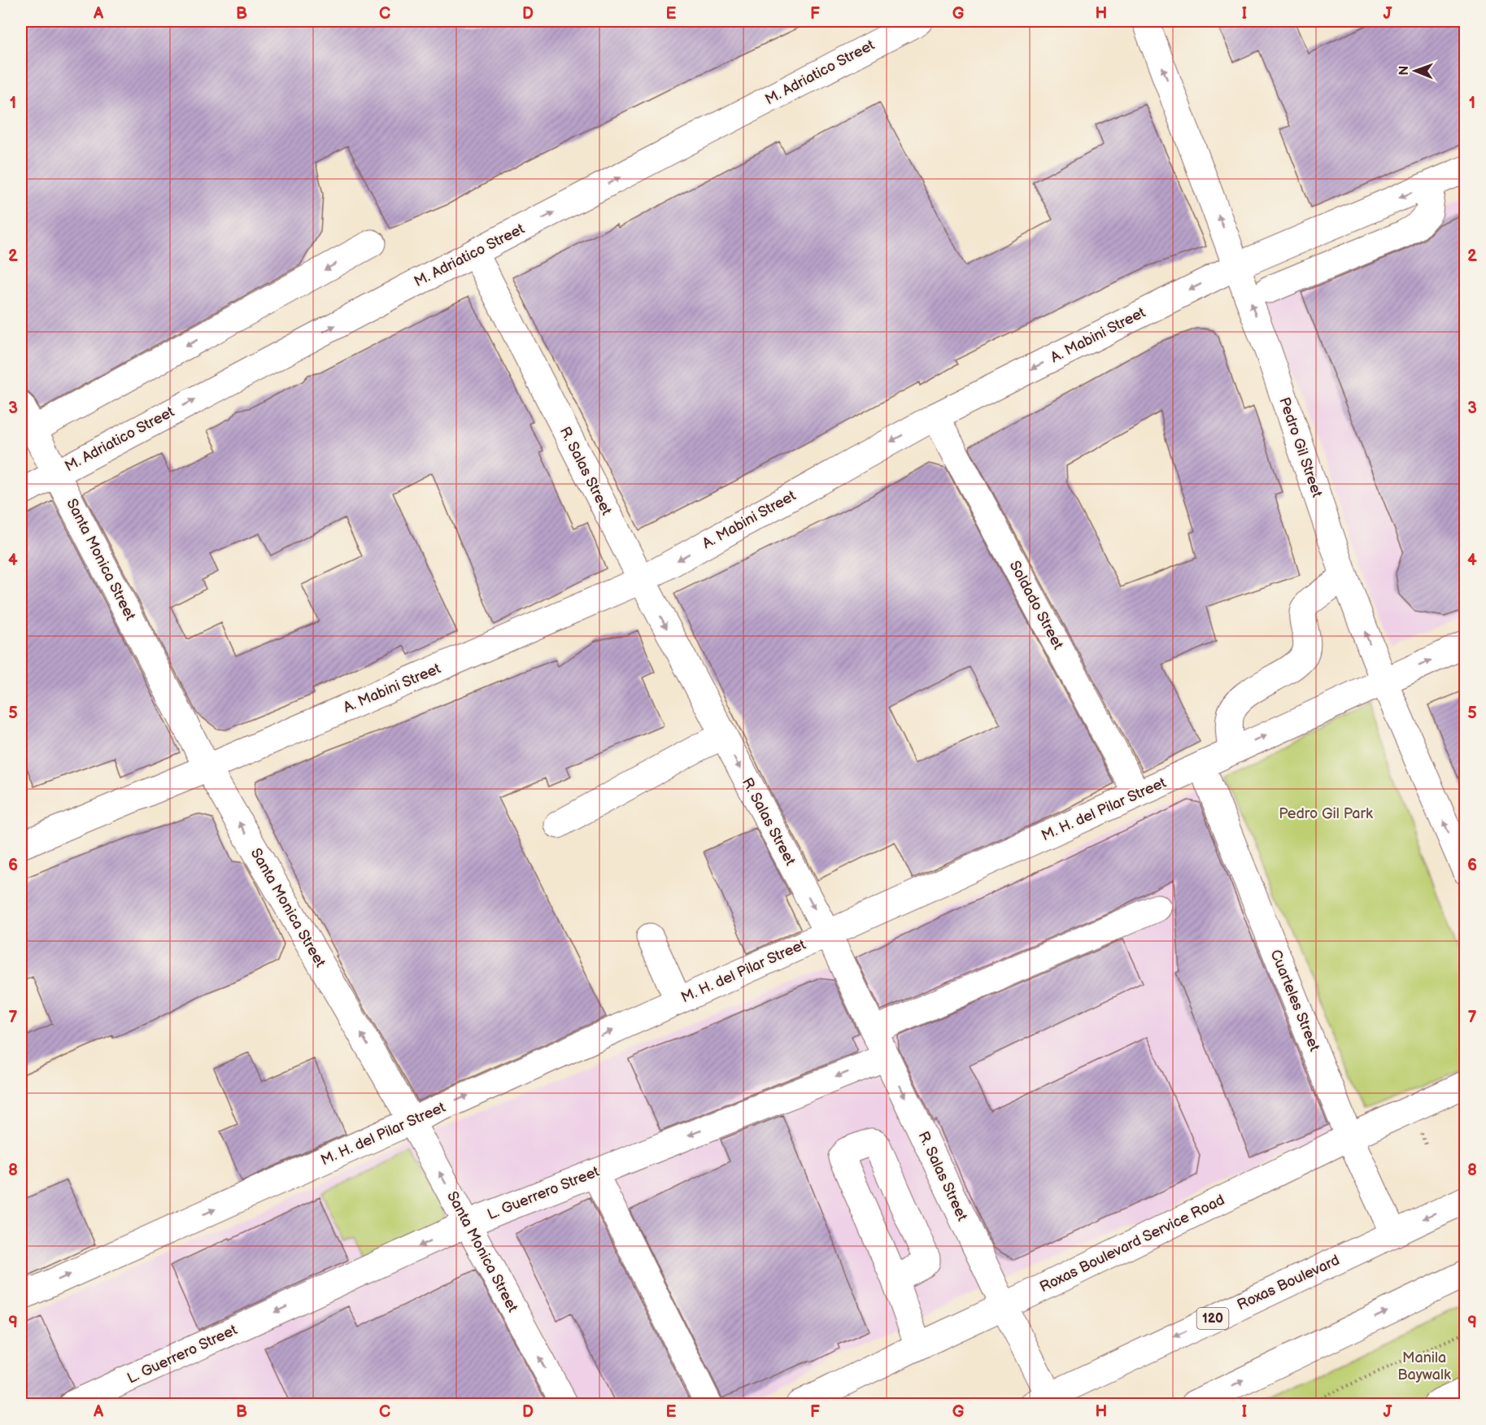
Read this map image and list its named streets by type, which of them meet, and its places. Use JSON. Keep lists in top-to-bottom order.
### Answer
{
  "streets": {
    "main road": [
      "M. Adriatico Street",
      "A. Mabini Street",
      "Pedro Gil Street",
      "R. Salas Street",
      "Santa Monica Street",
      "Soldado Street",
      "M. H. del Pilar Street",
      "Cuarteles Street",
      "L. Guerrero Street",
      "Roxas Boulevard Service Road",
      "Roxas Boulevard",
      "120"
    ]
  },
  "crossings": [
    ["M. Adriatico Street", "R. Salas Street"],
    ["M. Adriatico Street", "Santa Monica Street"],
    ["A. Mabini Street", "Pedro Gil Street"],
    ["A. Mabini Street", "R. Salas Street"],
    ["A. Mabini Street", "Santa Monica Street"],
    ["A. Mabini Street", "Soldado Street"],
    ["Pedro Gil Street", "M. H. del Pilar Street"],
    ["R. Salas Street", "M. H. del Pilar Street"],
    ["R. Salas Street", "L. Guerrero Street"],
    ["R. Salas Street", "Roxas Boulevard Service Road"],
    ["R. Salas Street", "Roxas Boulevard"],
    ["Santa Monica Street", "M. H. del Pilar Street"],
    ["Santa Monica Street", "L. Guerrero Street"],
    ["Soldado Street", "M. H. del Pilar Street"],
    ["M. H. del Pilar Street", "Cuarteles Street"],
    ["Cuarteles Street", "Roxas Boulevard Service Road"],
    ["Cuarteles Street", "Roxas Boulevard"]
  ],
  "one_way": [
    "A. Mabini Street",
    "Pedro Gil Street",
    "R. Salas Street",
    "Santa Monica Street",
    "M. H. del Pilar Street",
    "L. Guerrero Street"
  ],
  "parks": ["Pedro Gil Park", "Manila Baywalk"],
  "north": "left",
  "grid": {
    "columns": [
      "A",
      "B",
      "C",
      "D",
      "E",
      "F",
      "G",
      "H",
      "I",
      "J"
    ],
    "rows": [
      "1",
      "2",
      "3",
      "4",
      "5",
      "6",
      "7",
      "8",
      "9"
    ]
  }
}
